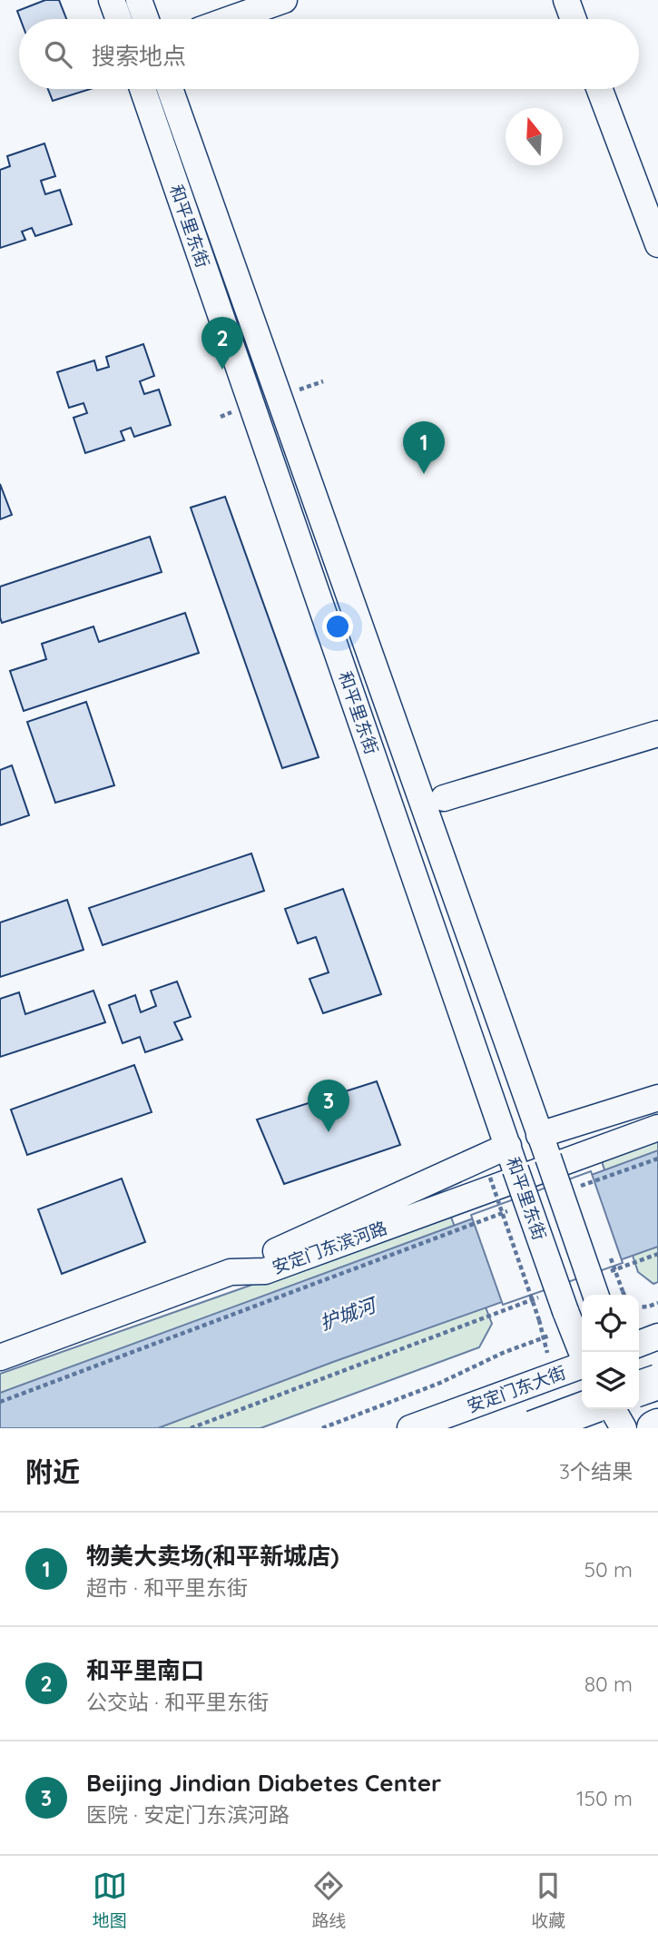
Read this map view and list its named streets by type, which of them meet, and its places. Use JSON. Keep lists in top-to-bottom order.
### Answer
{
  "streets": {
    "street": ["和平里东街", "安定门东滨河路", "安定门东大街"]
  },
  "water": ["护城河"],
  "north": "top",
  "page": {
    "search": "搜索地点",
    "pins": ["2", "1", "3"],
    "heading": ["附近", "3个结果"],
    "list": [
      {
        "mark": "1",
        "name": "物美大卖场(和平新城店)",
        "note": "超市 · 和平里东街",
        "value": "50 m"
      },
      {
        "mark": "2",
        "name": "和平里南口",
        "note": "公交站 · 和平里东街",
        "value": "80 m"
      },
      {
        "mark": "3",
        "name": "Beijing Jindian Diabetes Center",
        "note": "医院 · 安定门东滨河路",
        "value": "150 m"
      }
    ],
    "nav": ["地图", "路线", "收藏"]
  }
}
